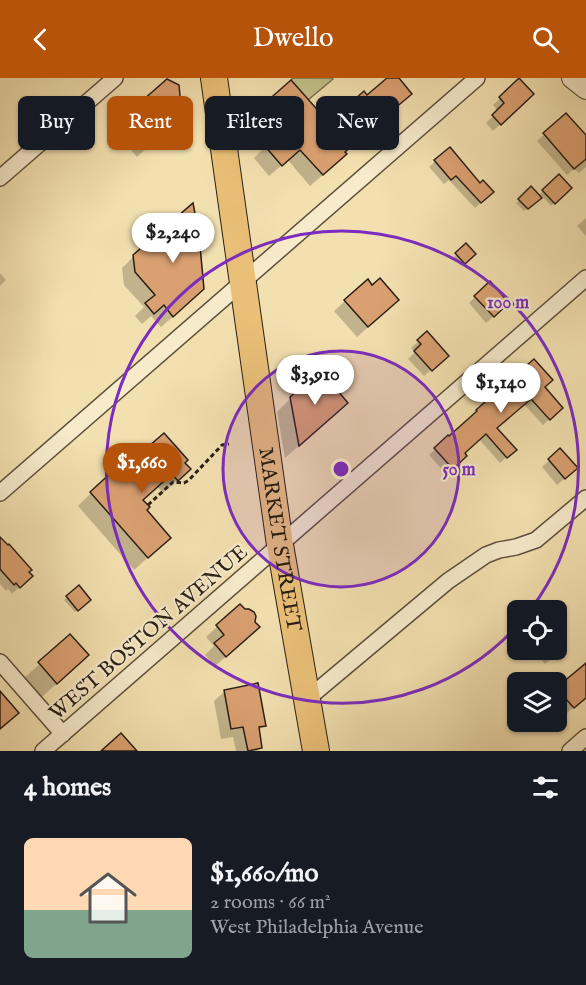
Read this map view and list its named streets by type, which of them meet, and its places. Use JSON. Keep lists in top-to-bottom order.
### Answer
{
  "streets": {
    "main road": ["MARKET STREET"],
    "street": ["WEST BOSTON AVENUE"]
  },
  "crossings": [
    ["MARKET STREET", "WEST BOSTON AVENUE"]
  ],
  "page": {
    "header": "Dwello",
    "chip": [
      "Buy",
      "Rent",
      "Filters",
      "New"
    ],
    "price": [
      "$2,240",
      "$3,910",
      "$1,140",
      "$1,660"
    ],
    "heading": "4 homes",
    "list": [
      {
        "name": "$1,660/mo",
        "note": "2 rooms · 66 m² · West Philadelphia Avenue"
      }
    ]
  },
  "rings": ["100 m", "50 m"]
}
